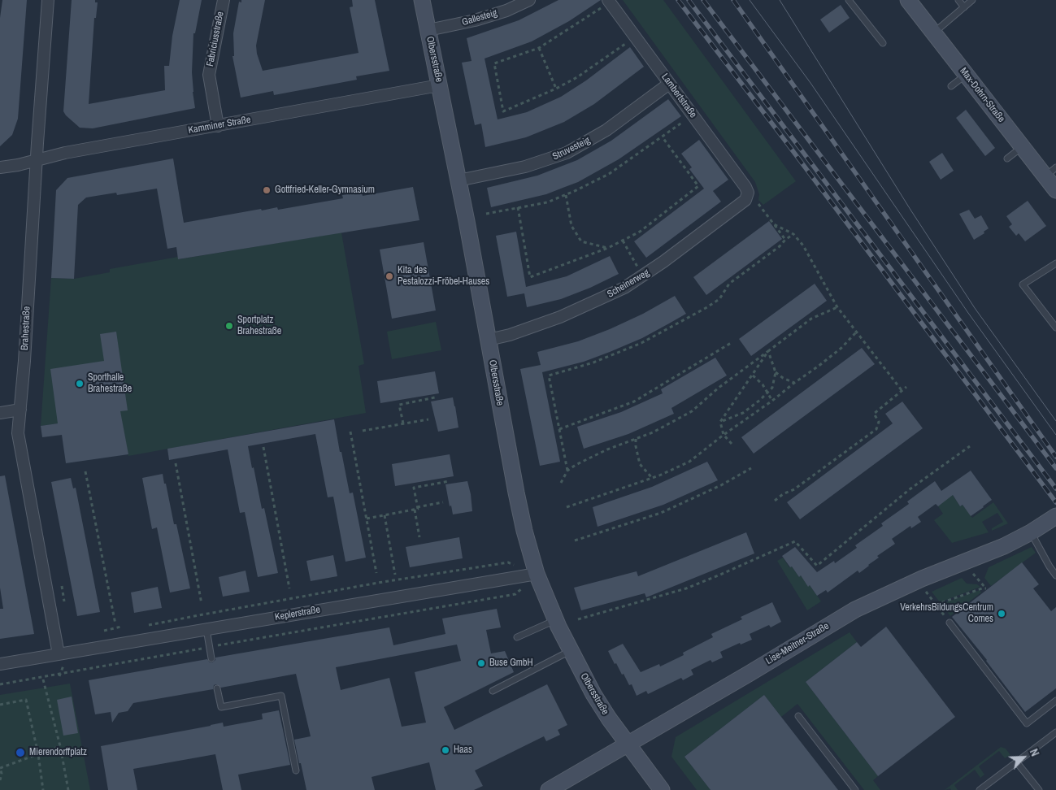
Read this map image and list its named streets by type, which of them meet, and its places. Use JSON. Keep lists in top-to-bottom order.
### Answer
{
  "streets": {
    "main road": ["Olbersstraße", "Max-Dohrn-Straße", "Lise-Meitner-Straße"],
    "street": [
      "Gallesteig",
      "Fabriciusstraße",
      "Lambertstraße",
      "Kamminer Straße",
      "Struvesteig",
      "Scheinerweg",
      "Brahestraße",
      "Keplerstraße"
    ]
  },
  "crossings": [
    ["Gallesteig", "Olbersstraße"],
    ["Fabriciusstraße", "Kamminer Straße"],
    ["Olbersstraße", "Kamminer Straße"],
    ["Olbersstraße", "Struvesteig"],
    ["Olbersstraße", "Scheinerweg"],
    ["Olbersstraße", "Keplerstraße"],
    ["Olbersstraße", "Lise-Meitner-Straße"],
    ["Lambertstraße", "Struvesteig"],
    ["Lambertstraße", "Scheinerweg"],
    ["Kamminer Straße", "Brahestraße"],
    ["Brahestraße", "Keplerstraße"]
  ],
  "places": [
    "Gottfried-Keller-Gymnasium",
    "Kita des Pestalozzi-Fröbel-Hauses",
    "Sportplatz Brahestraße",
    "Sporthalle Brahestraße",
    "VerkehrsBildungsCentrum Comes",
    "Buse GmbH",
    "Haas",
    "Mierendorffplatz"
  ],
  "north": "top right"
}
